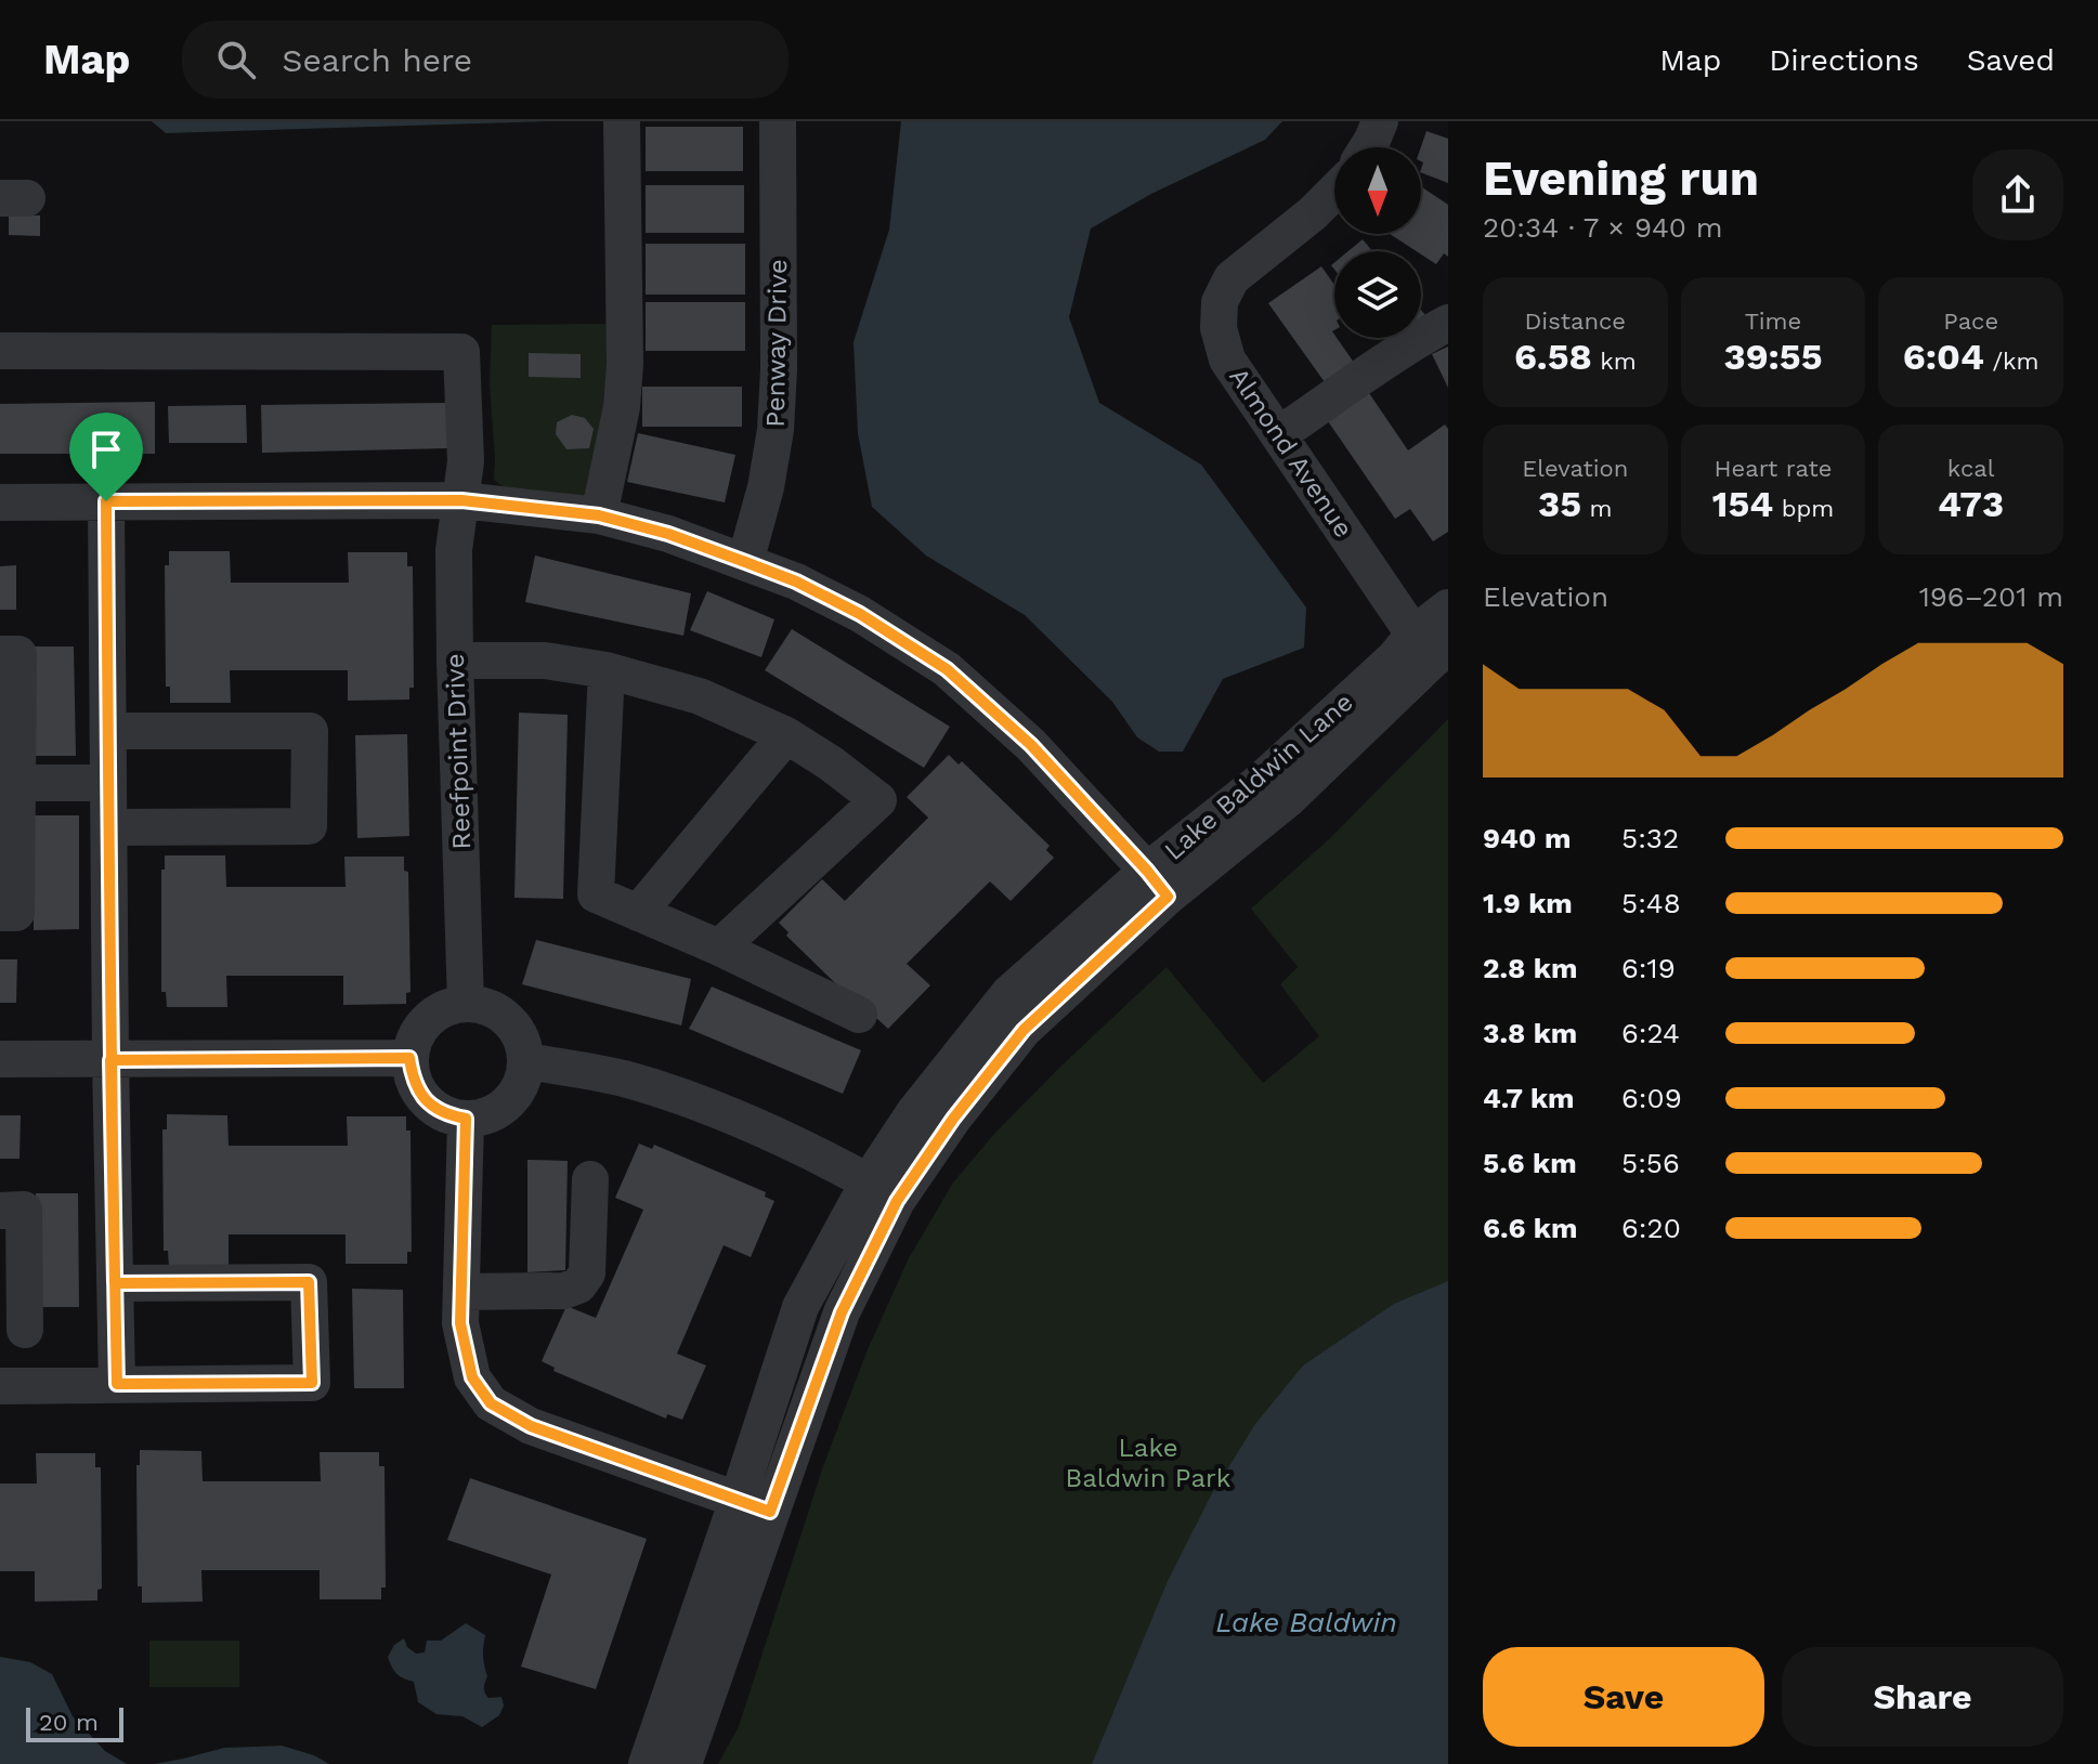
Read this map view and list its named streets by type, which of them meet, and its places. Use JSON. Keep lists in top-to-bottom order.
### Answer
{
  "streets": {
    "street": [
      "Penway Drive",
      "Almond Avenue",
      "Reefpoint Drive",
      "Lake Baldwin Lane"
    ]
  },
  "crossings": [
    ["Almond Avenue", "Lake Baldwin Lane"]
  ],
  "water": ["Lake Baldwin"],
  "parks": ["Lake Baldwin Park"],
  "scale_bar": "20 m",
  "north": "bottom",
  "page": {
    "header": "Map",
    "search": "Search here",
    "nav": ["Map", "Directions", "Saved"],
    "heading": ["Evening run", "20:34 · 7 × 940 m"],
    "stats": [
      ["Distance", "6.58 km"],
      ["Time", "39:55"],
      ["Pace", "6:04 /km"],
      ["Elevation", "35 m"],
      ["Heart rate", "154 bpm"],
      ["kcal", "473"]
    ],
    "chart": ["Elevation", "196–201 m"],
    "list": [
      {
        "name": "940 m",
        "note": "5:32"
      },
      {
        "name": "1.9 km",
        "note": "5:48"
      },
      {
        "name": "2.8 km",
        "note": "6:19"
      },
      {
        "name": "3.8 km",
        "note": "6:24"
      },
      {
        "name": "4.7 km",
        "note": "6:09"
      },
      {
        "name": "5.6 km",
        "note": "5:56"
      },
      {
        "name": "6.6 km",
        "note": "6:20"
      }
    ],
    "buttons": ["Save", "Share"],
    "scale": "20 m"
  }
}
